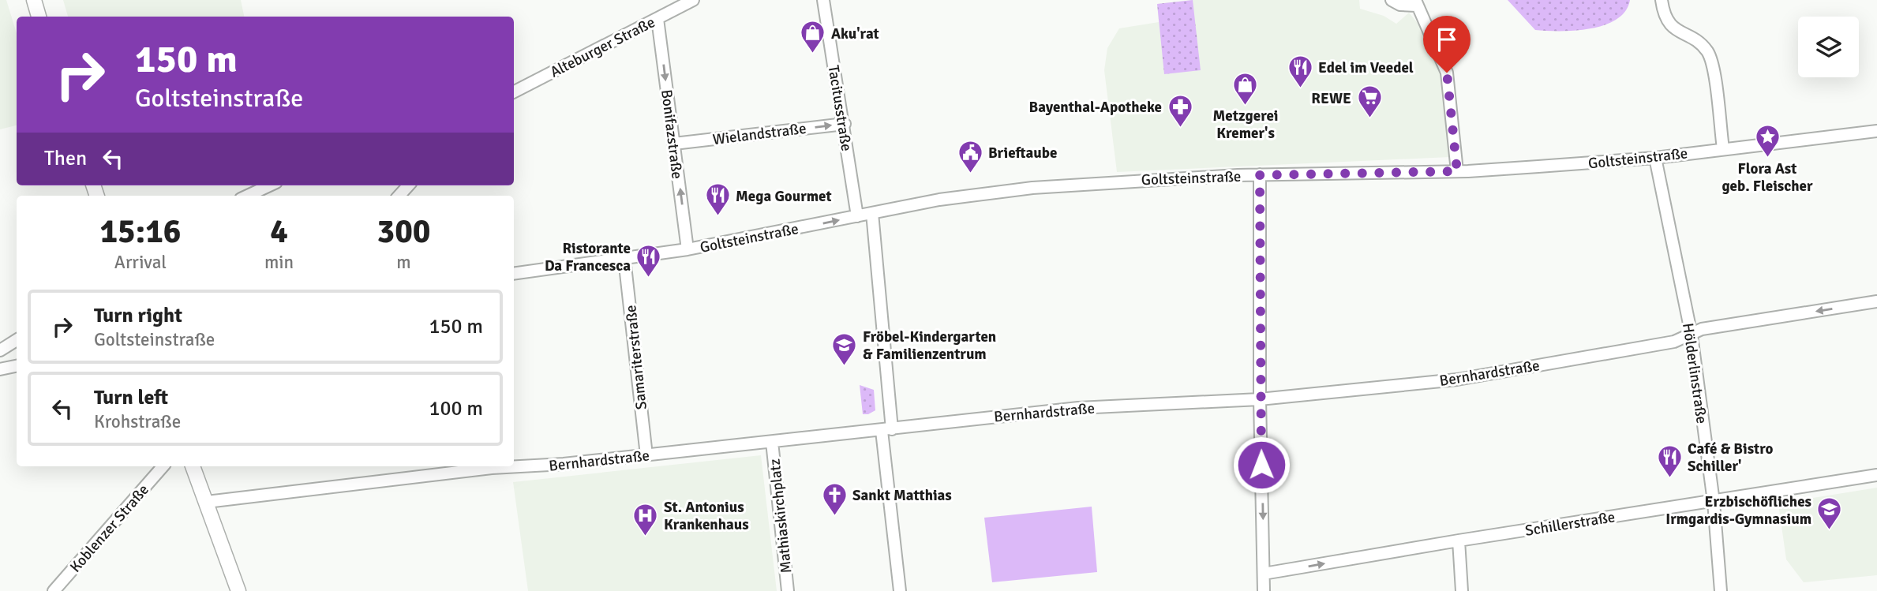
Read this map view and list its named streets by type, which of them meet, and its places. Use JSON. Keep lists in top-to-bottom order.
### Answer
{
  "streets": {
    "street": [
      "Alteburger Straße",
      "Tacitusstraße",
      "Wielandstraße",
      "Bonifazstraße",
      "Goltsteinstraße",
      "Samariterstraße",
      "Bernhardstraße",
      "Hölderlinstraße",
      "Mathiaskirchplatz",
      "Schillerstraße",
      "Koblenzer Straße"
    ]
  },
  "crossings": [
    ["Alteburger Straße", "Bonifazstraße"],
    ["Tacitusstraße", "Wielandstraße"],
    ["Tacitusstraße", "Goltsteinstraße"],
    ["Wielandstraße", "Bonifazstraße"],
    ["Bonifazstraße", "Goltsteinstraße"],
    ["Goltsteinstraße", "Samariterstraße"],
    ["Goltsteinstraße", "Hölderlinstraße"],
    ["Samariterstraße", "Bernhardstraße"],
    ["Bernhardstraße", "Hölderlinstraße"],
    ["Bernhardstraße", "Mathiaskirchplatz"],
    ["Hölderlinstraße", "Schillerstraße"]
  ],
  "one_way": ["Wielandstraße"],
  "places": {
    "shop": ["Aku'rat", "Metzgerei Kremer's"],
    "restaurant": [
      "Edel im Veedel",
      "Mega Gourmet",
      "Ristorante Da Francesca",
      "Café & Bistro Schiller'"
    ],
    "supermarket": ["REWE"],
    "pharmacy": ["Bayenthal-Apotheke"],
    "place": ["Flora Ast geb. Fleischer"],
    "public building": ["Brieftaube"],
    "school or university": ["Fröbel-Kindergarten & Familienzentrum", "Erzbischöfliches Irmgardis-Gymnasium"],
    "church": ["Sankt Matthias"],
    "hospital": ["St. Antonius Krankenhaus"]
  },
  "page": {
    "turn": ["150 m", "Goltsteinstraße"],
    "then": "Then",
    "eta": [
      "15:16",
      "Arrival",
      "4",
      "min",
      "300",
      "m"
    ],
    "list": [
      {
        "name": "Turn right",
        "note": "Goltsteinstraße",
        "value": "150 m"
      },
      {
        "name": "Turn left",
        "note": "Krohstraße",
        "value": "100 m"
      }
    ]
  }
}
